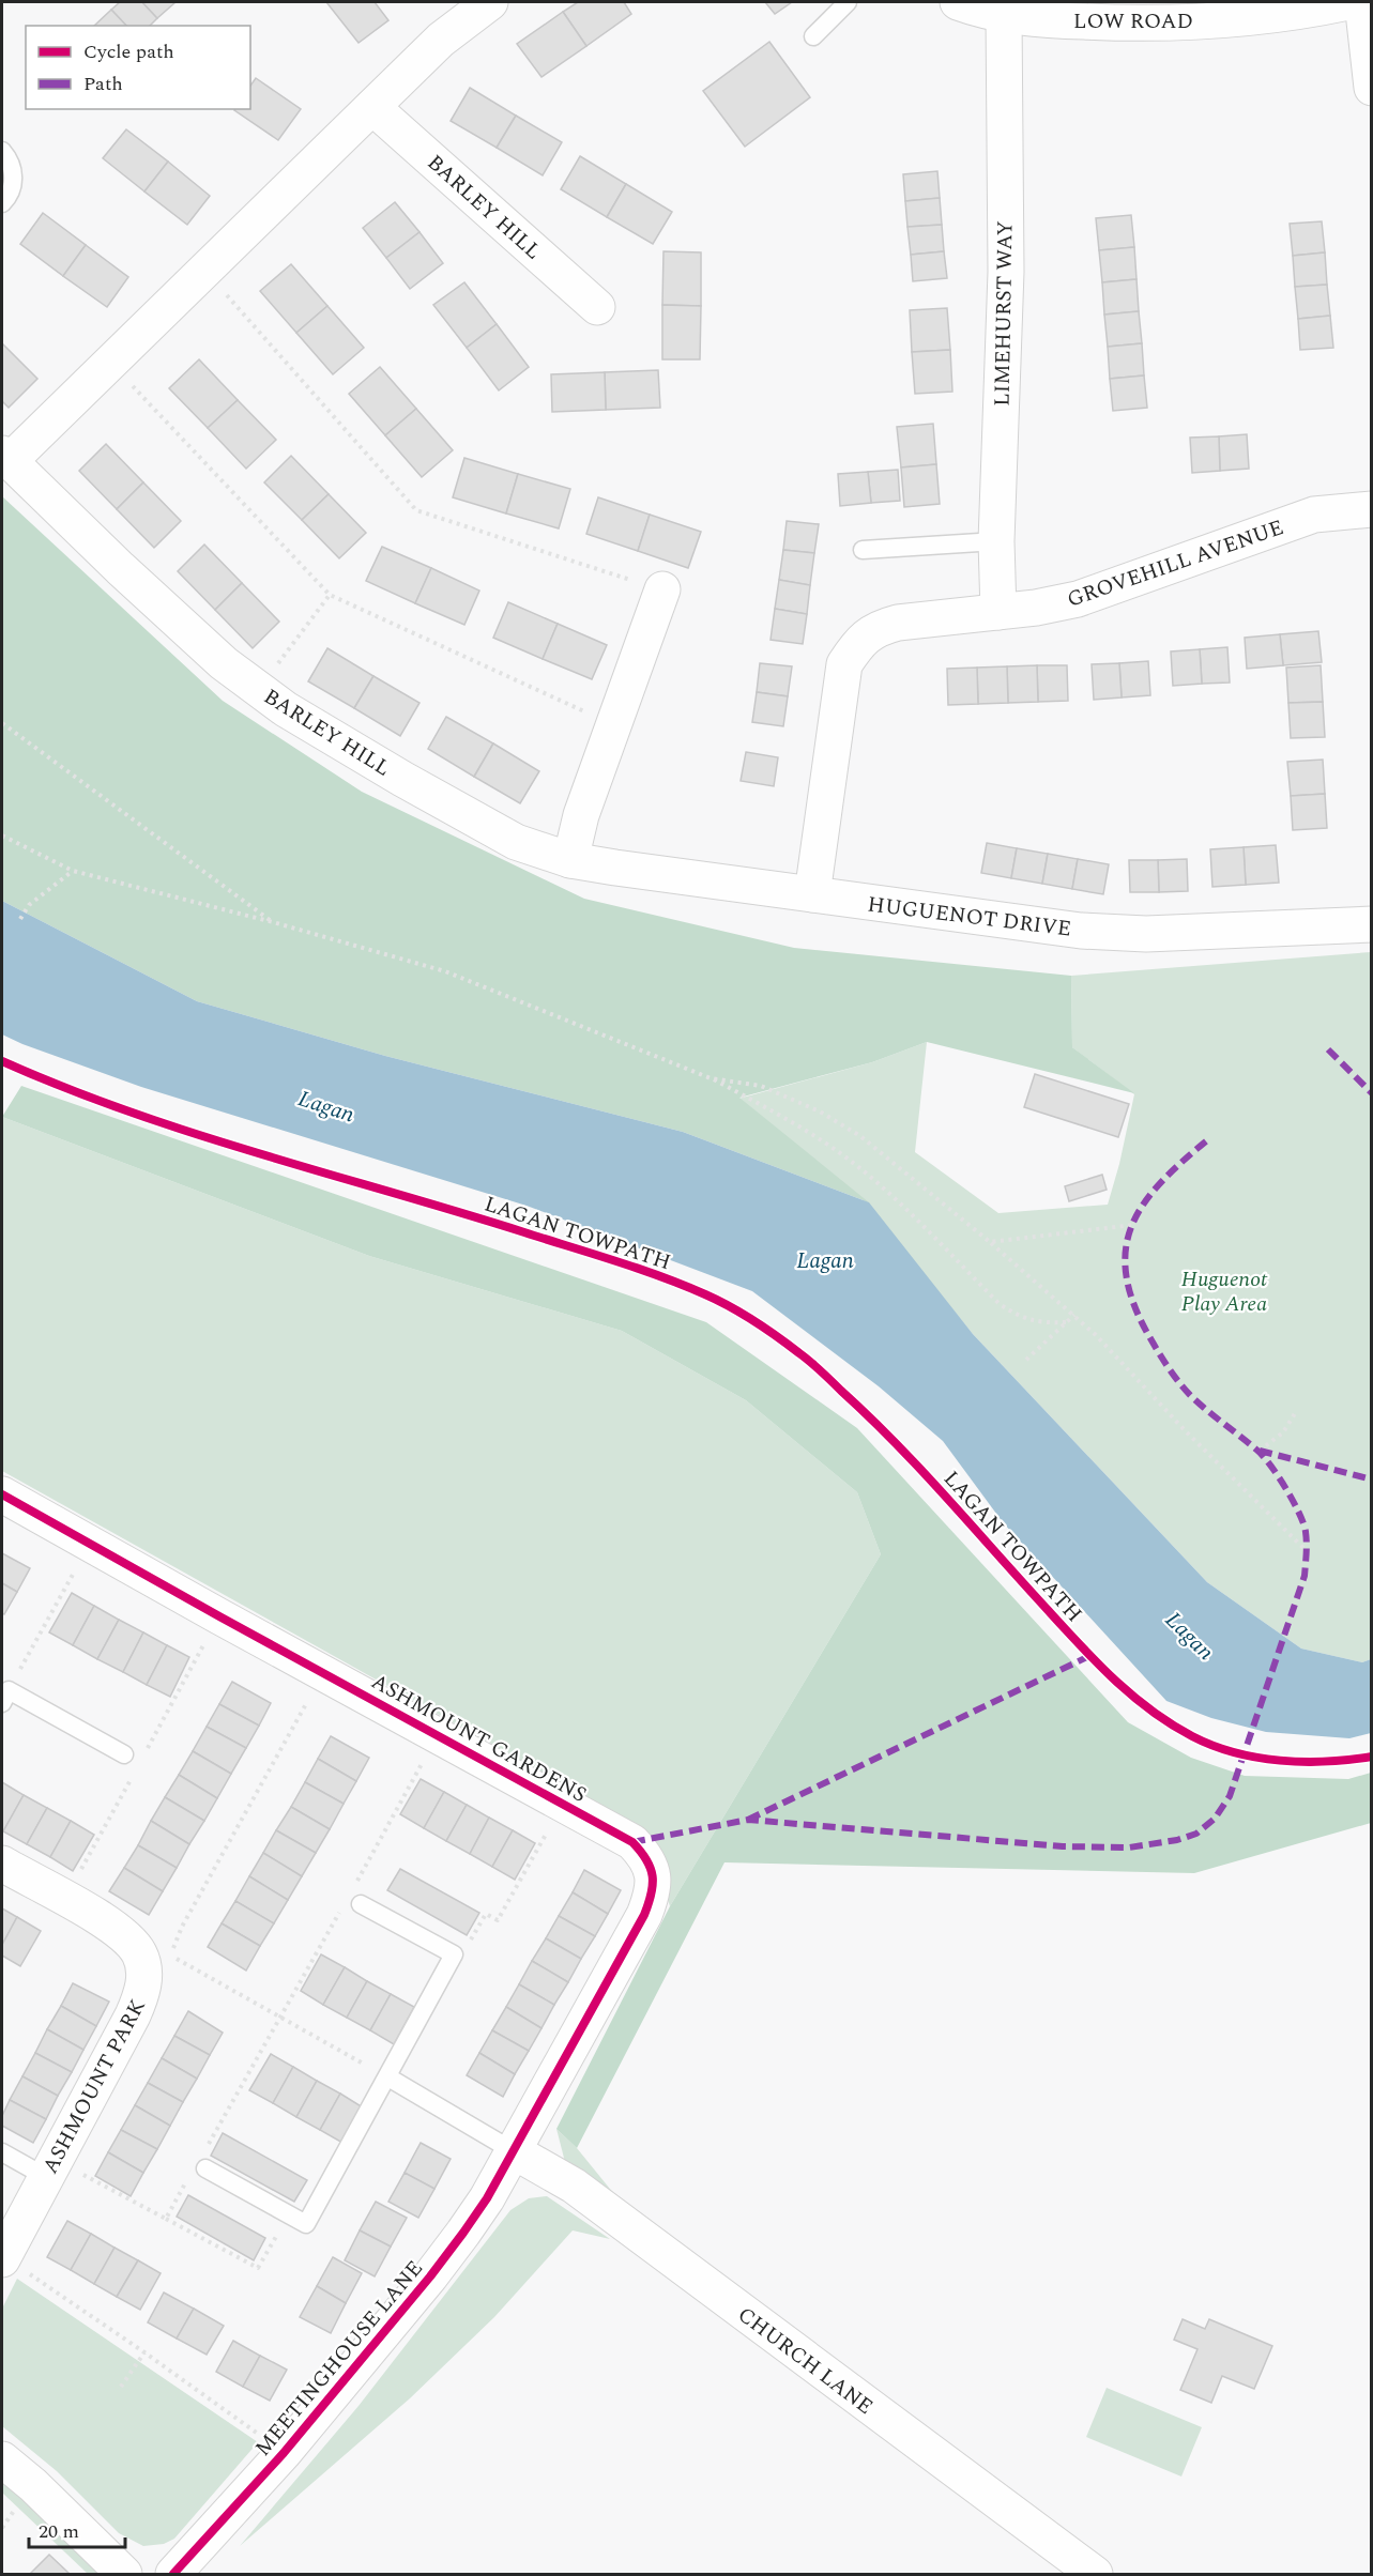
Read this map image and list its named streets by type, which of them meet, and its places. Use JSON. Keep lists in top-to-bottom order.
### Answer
{
  "streets": {
    "street": [
      "LOW ROAD",
      "BARLEY HILL",
      "LIMEHURST WAY",
      "GROVEHILL AVENUE",
      "HUGUENOT DRIVE",
      "ASHMOUNT GARDENS",
      "ASHMOUNT PARK",
      "MEETINGHOUSE LANE",
      "CHURCH LANE"
    ],
    "cycle path": ["LAGAN TOWPATH"]
  },
  "crossings": [
    ["LOW ROAD", "LIMEHURST WAY"],
    ["BARLEY HILL", "HUGUENOT DRIVE"],
    ["LIMEHURST WAY", "GROVEHILL AVENUE"],
    ["GROVEHILL AVENUE", "HUGUENOT DRIVE"],
    ["ASHMOUNT GARDENS", "MEETINGHOUSE LANE"],
    ["ASHMOUNT GARDENS", "CHURCH LANE"],
    ["MEETINGHOUSE LANE", "CHURCH LANE"]
  ],
  "water": ["Lagan"],
  "parks": ["Huguenot Play Area"],
  "legend": ["Cycle path", "Path"],
  "scale_bar": "20 m"
}
